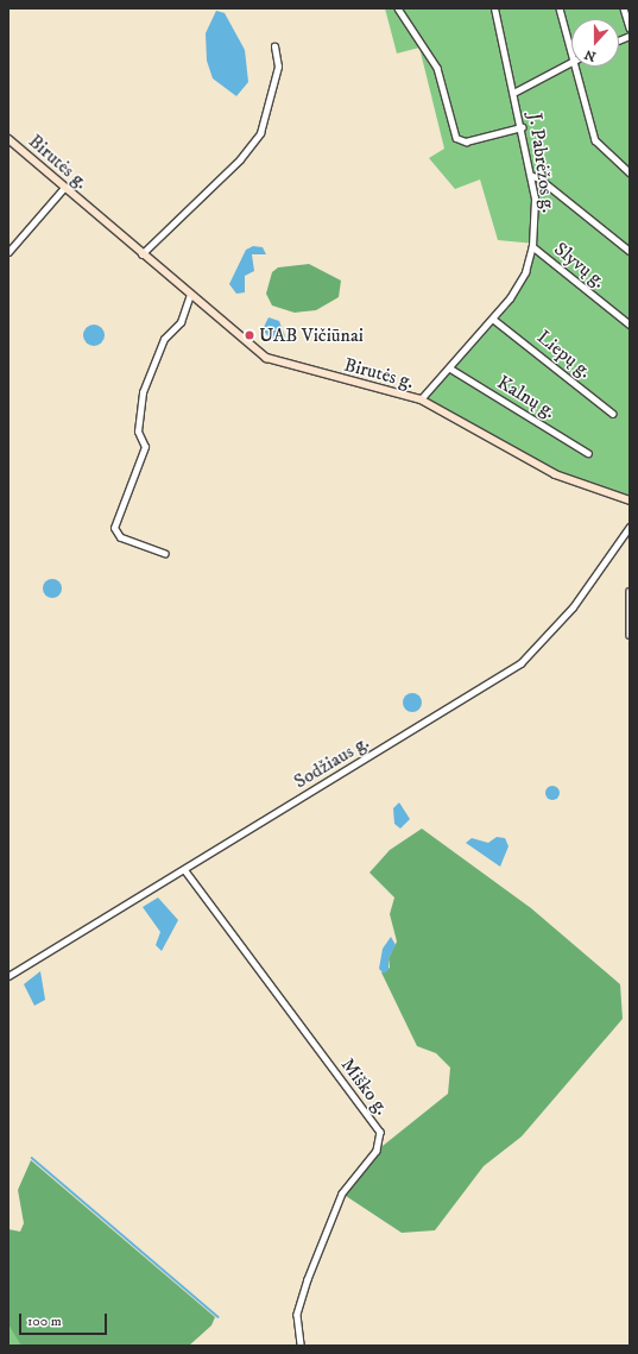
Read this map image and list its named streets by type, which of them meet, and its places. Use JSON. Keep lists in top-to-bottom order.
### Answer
{
  "streets": {
    "main road": ["Birutės g."],
    "street": [
      "J. Pabrėžos g.",
      "Slyvų g.",
      "Liepų g.",
      "Kalnų g.",
      "Sodžiaus g.",
      "Miško g."
    ]
  },
  "crossings": [
    ["Birutės g.", "J. Pabrėžos g."],
    ["J. Pabrėžos g.", "Slyvų g."],
    ["J. Pabrėžos g.", "Liepų g."],
    ["J. Pabrėžos g.", "Kalnų g."],
    ["Sodžiaus g.", "Miško g."]
  ],
  "places": ["UAB Vičiūnai"],
  "scale_bar": "100 m",
  "north": "bottom"
}
